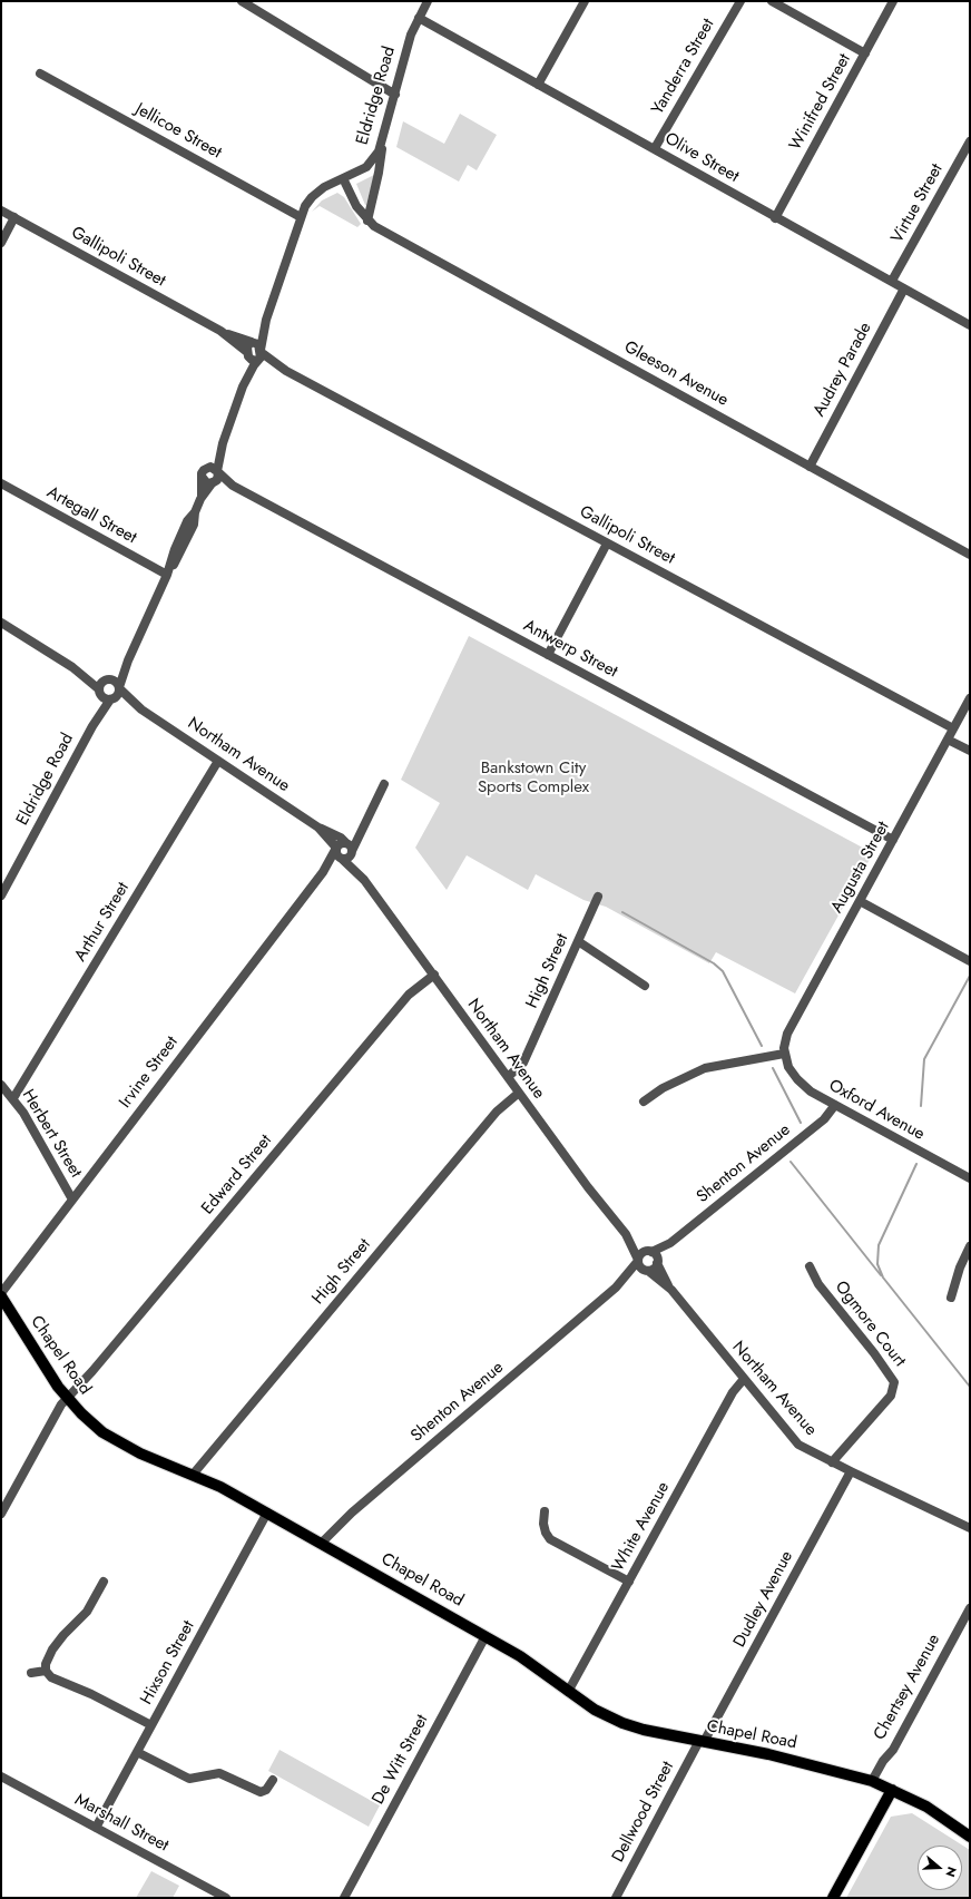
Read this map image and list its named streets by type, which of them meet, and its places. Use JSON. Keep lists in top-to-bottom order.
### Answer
{
  "streets": {
    "main road": ["Chapel Road"],
    "street": [
      "Yanderra Street",
      "Eldridge Road",
      "Winifred Street",
      "Jellicoe Street",
      "Olive Street",
      "Virtue Street",
      "Gallipoli Street",
      "Audrey Parade",
      "Gleeson Avenue",
      "Artegall Street",
      "Antwerp Street",
      "Northam Avenue",
      "Augusta Street",
      "Arthur Street",
      "High Street",
      "Irvine Street",
      "Oxford Avenue",
      "Herbert Street",
      "Shenton Avenue",
      "Edward Street",
      "Ogmore Court",
      "White Avenue",
      "Dudley Avenue",
      "Hixson Street",
      "Chertsey Avenue",
      "De Witt Street",
      "Dellwood Street",
      "Marshall Street"
    ]
  },
  "crossings": [
    ["Yanderra Street", "Olive Street"],
    ["Eldridge Road", "Jellicoe Street"],
    ["Eldridge Road", "Olive Street"],
    ["Eldridge Road", "Gallipoli Street"],
    ["Eldridge Road", "Gleeson Avenue"],
    ["Eldridge Road", "Antwerp Street"],
    ["Eldridge Road", "Northam Avenue"],
    ["Winifred Street", "Olive Street"],
    ["Olive Street", "Virtue Street"],
    ["Olive Street", "Audrey Parade"],
    ["Gallipoli Street", "Augusta Street"],
    ["Audrey Parade", "Gleeson Avenue"],
    ["Antwerp Street", "Augusta Street"],
    ["Northam Avenue", "Arthur Street"],
    ["Northam Avenue", "High Street"],
    ["Northam Avenue", "Irvine Street"],
    ["Northam Avenue", "Shenton Avenue"],
    ["Northam Avenue", "Edward Street"],
    ["Northam Avenue", "Ogmore Court"],
    ["Northam Avenue", "White Avenue"],
    ["Northam Avenue", "Dudley Avenue"],
    ["Augusta Street", "Oxford Avenue"],
    ["Arthur Street", "Herbert Street"],
    ["High Street", "Chapel Road"],
    ["Irvine Street", "Herbert Street"],
    ["Oxford Avenue", "Shenton Avenue"],
    ["Shenton Avenue", "Chapel Road"],
    ["Edward Street", "Chapel Road"],
    ["Chapel Road", "White Avenue"],
    ["Chapel Road", "Dudley Avenue"],
    ["Chapel Road", "Hixson Street"],
    ["Chapel Road", "Chertsey Avenue"],
    ["Chapel Road", "De Witt Street"],
    ["Chapel Road", "Dellwood Street"],
    ["Dudley Avenue", "Dellwood Street"],
    ["Hixson Street", "Marshall Street"]
  ],
  "parks": ["Bankstown City Sports Complex"],
  "north": "right"
}
